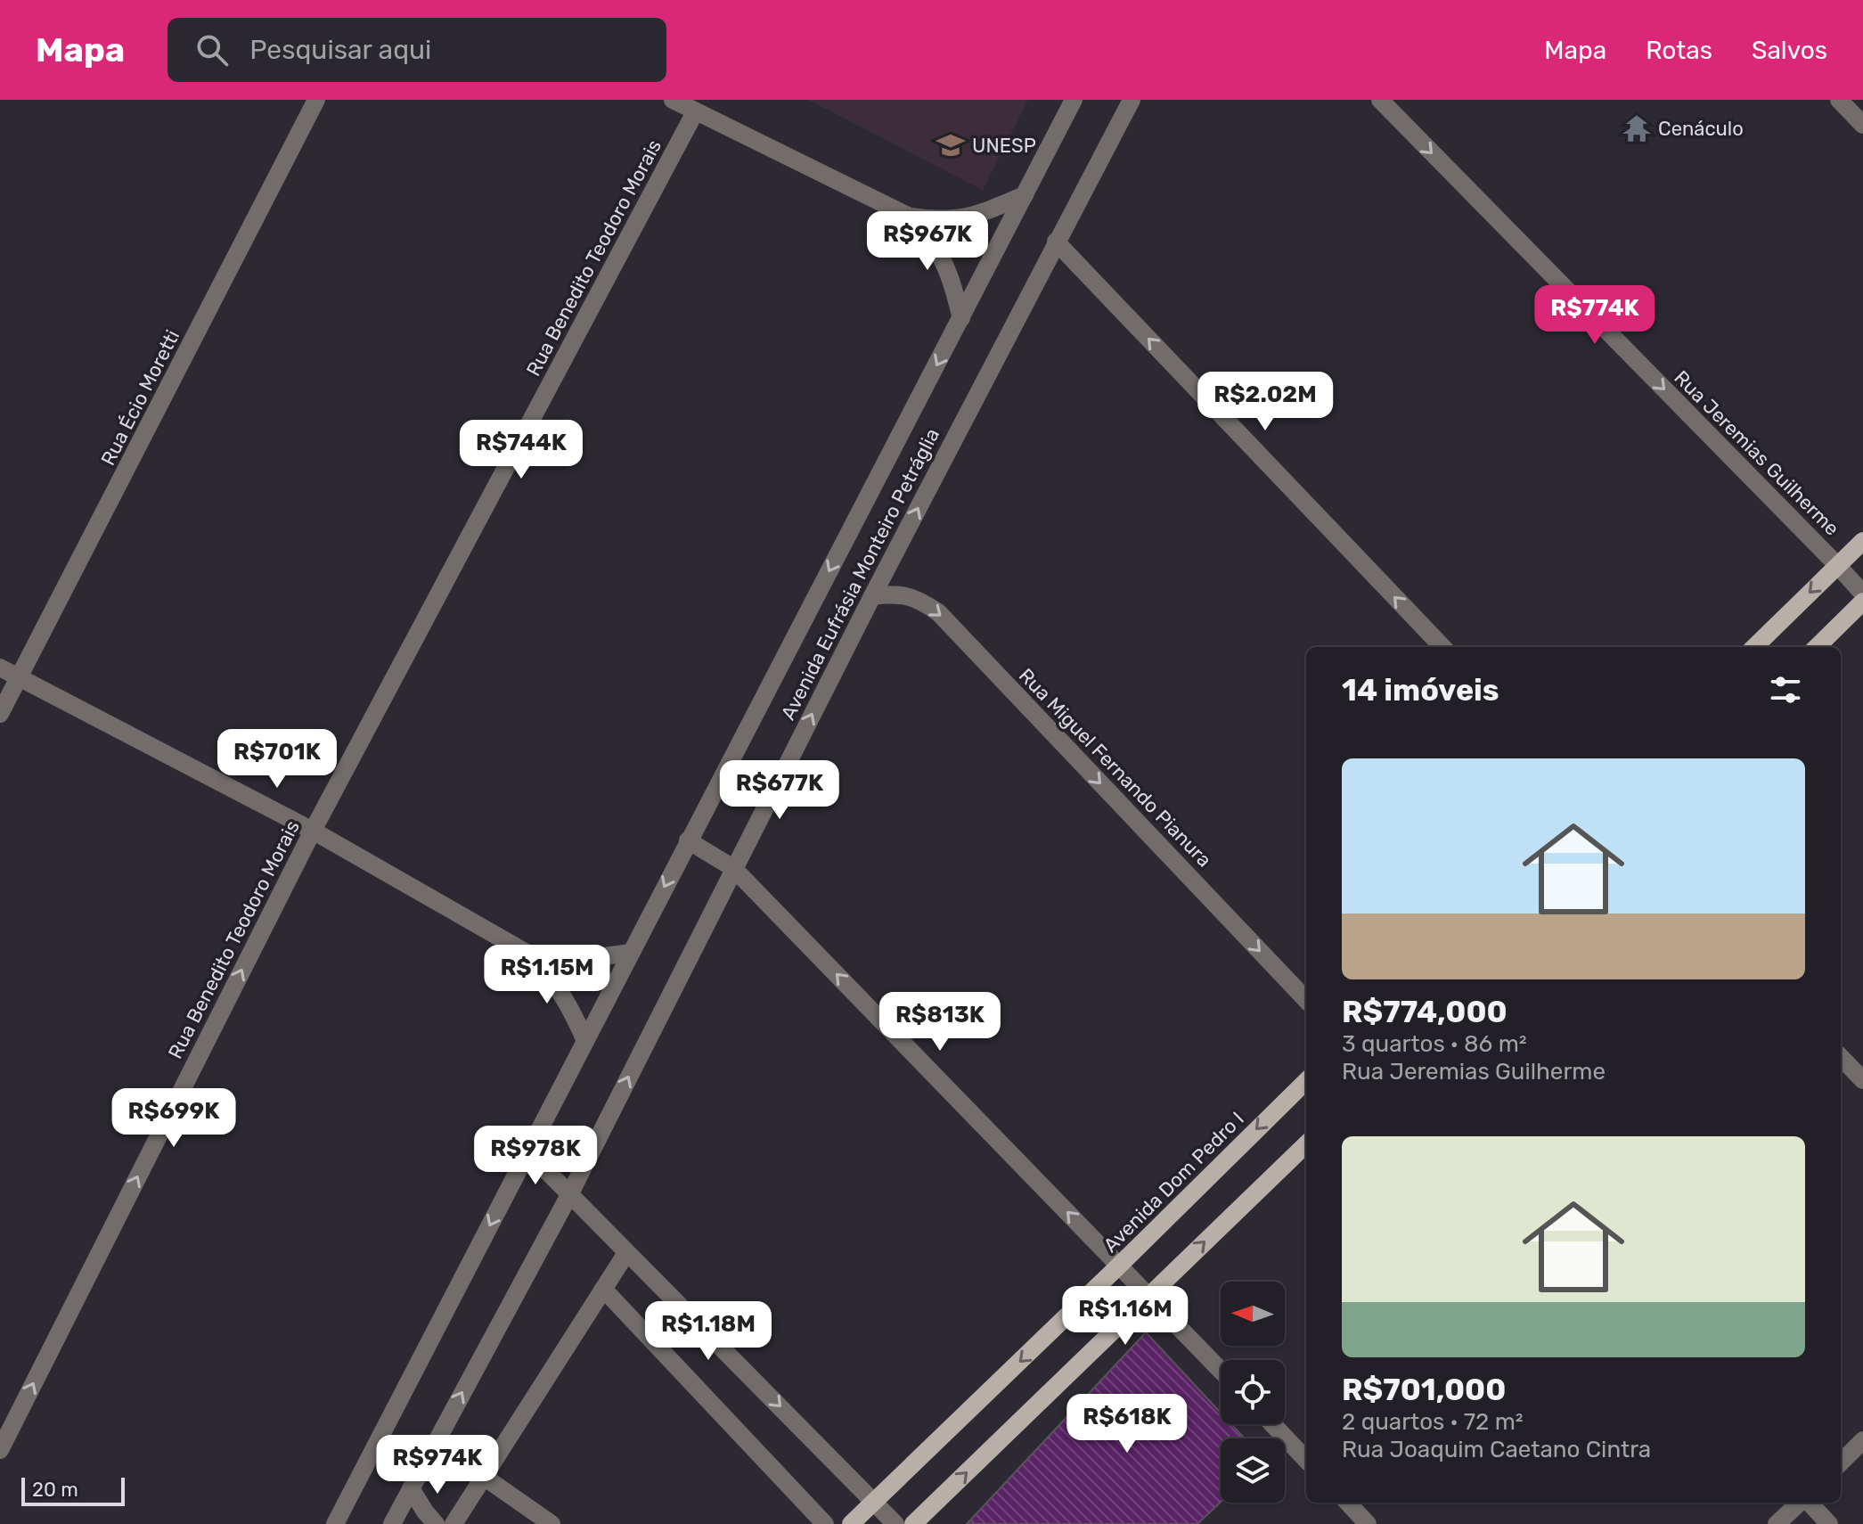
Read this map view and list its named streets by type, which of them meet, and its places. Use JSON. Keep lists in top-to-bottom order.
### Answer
{
  "streets": {
    "main road": ["Avenida Dom Pedro I"],
    "street": [
      "Rua Benedito Teodoro Morais",
      "Rua Écio Moretti",
      "Rua Jeremias Guilherme",
      "Avenida Eufrásia Monteiro Petráglia",
      "Rua Miguel Fernando Pianura"
    ]
  },
  "crossings": [
    ["Avenida Eufrásia Monteiro Petráglia", "Rua Miguel Fernando Pianura"]
  ],
  "one_way": ["Rua Benedito Teodoro Morais", "Rua Jeremias Guilherme", "Rua Miguel Fernando Pianura"],
  "places": {
    "temple": ["Cenáculo"],
    "school or university": ["UNESP"]
  },
  "scale_bar": "20 m",
  "north": "left",
  "page": {
    "header": "Mapa",
    "search": "Pesquisar aqui",
    "nav": ["Mapa", "Rotas", "Salvos"],
    "price": [
      "R$967K",
      "R$774K",
      "R$2.02M",
      "R$744K",
      "R$701K",
      "R$677K",
      "R$1.15M",
      "R$813K",
      "R$699K",
      "R$978K",
      "R$1.16M",
      "R$1.18M",
      "R$618K",
      "R$974K"
    ],
    "heading": "14 imóveis",
    "list": [
      {
        "name": "R$774,000",
        "note": "3 quartos · 86 m² · Rua Jeremias Guilherme"
      },
      {
        "name": "R$701,000",
        "note": "2 quartos · 72 m² · Rua Joaquim Caetano Cintra"
      }
    ],
    "scale": "20 m"
  }
}
